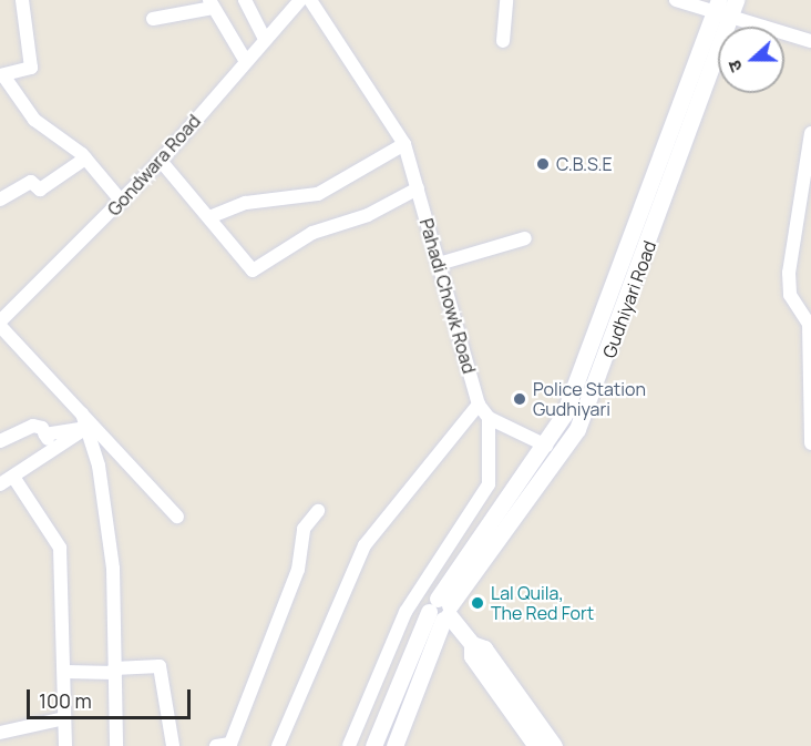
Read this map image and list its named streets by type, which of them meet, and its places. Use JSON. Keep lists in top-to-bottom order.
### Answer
{
  "streets": {
    "street": ["Gondwara Road", "Pahadi Chowk Road", "Gudhiyari Road"]
  },
  "places": ["C.B.S.E", "Police Station Gudhiyari", "Lal Quila, The Red Fort"],
  "scale_bar": "100 m",
  "north": "left"
}
